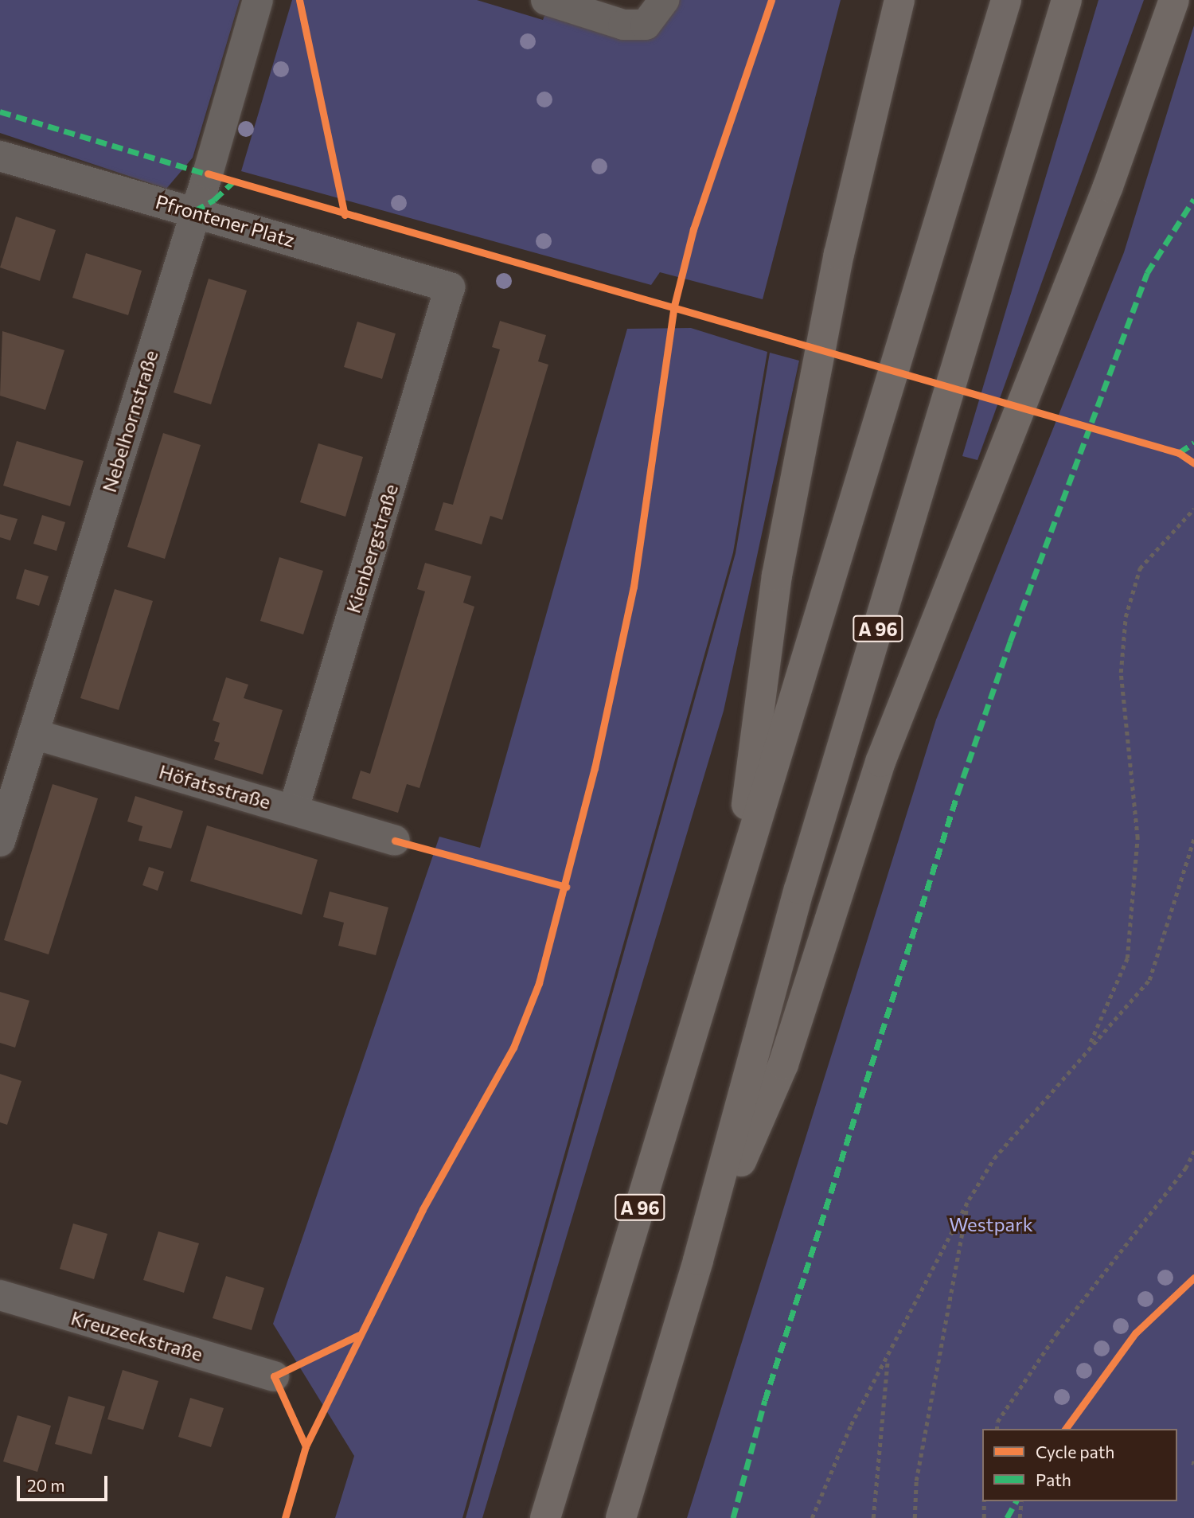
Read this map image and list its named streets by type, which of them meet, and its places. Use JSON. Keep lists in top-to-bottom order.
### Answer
{
  "streets": {
    "highway": ["A 96"],
    "street": [
      "Pfrontener Platz",
      "Nebelhornstraße",
      "Kienbergstraße",
      "Höfatsstraße",
      "Kreuzeckstraße"
    ]
  },
  "crossings": [
    ["Pfrontener Platz", "Nebelhornstraße"],
    ["Pfrontener Platz", "Kienbergstraße"],
    ["Nebelhornstraße", "Höfatsstraße"],
    ["Kienbergstraße", "Höfatsstraße"]
  ],
  "parks": ["Westpark"],
  "legend": ["Cycle path", "Path"],
  "scale_bar": "20 m"
}
